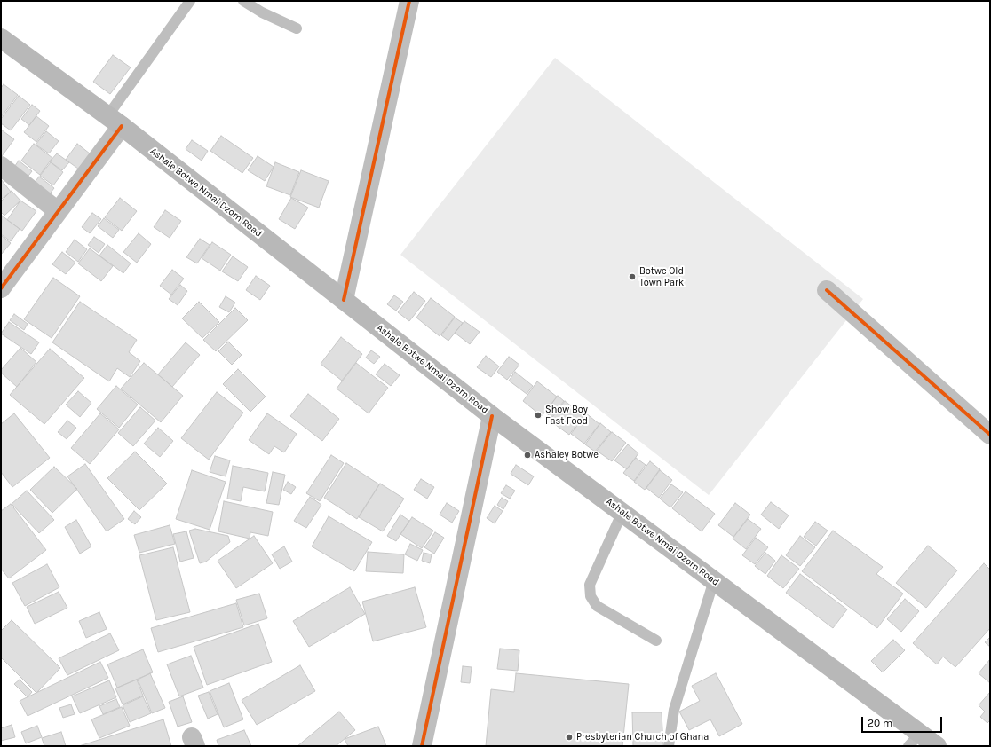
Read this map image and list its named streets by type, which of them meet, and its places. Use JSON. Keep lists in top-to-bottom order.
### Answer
{
  "streets": {
    "main road": ["Ashale Botwe Nmai Dzorn Road"]
  },
  "places": [
    "Botwe Old Town Park",
    "Show Boy Fast Food",
    "Ashaley Botwe",
    "Presbyterian Church of Ghana"
  ],
  "scale_bar": "20 m"
}
